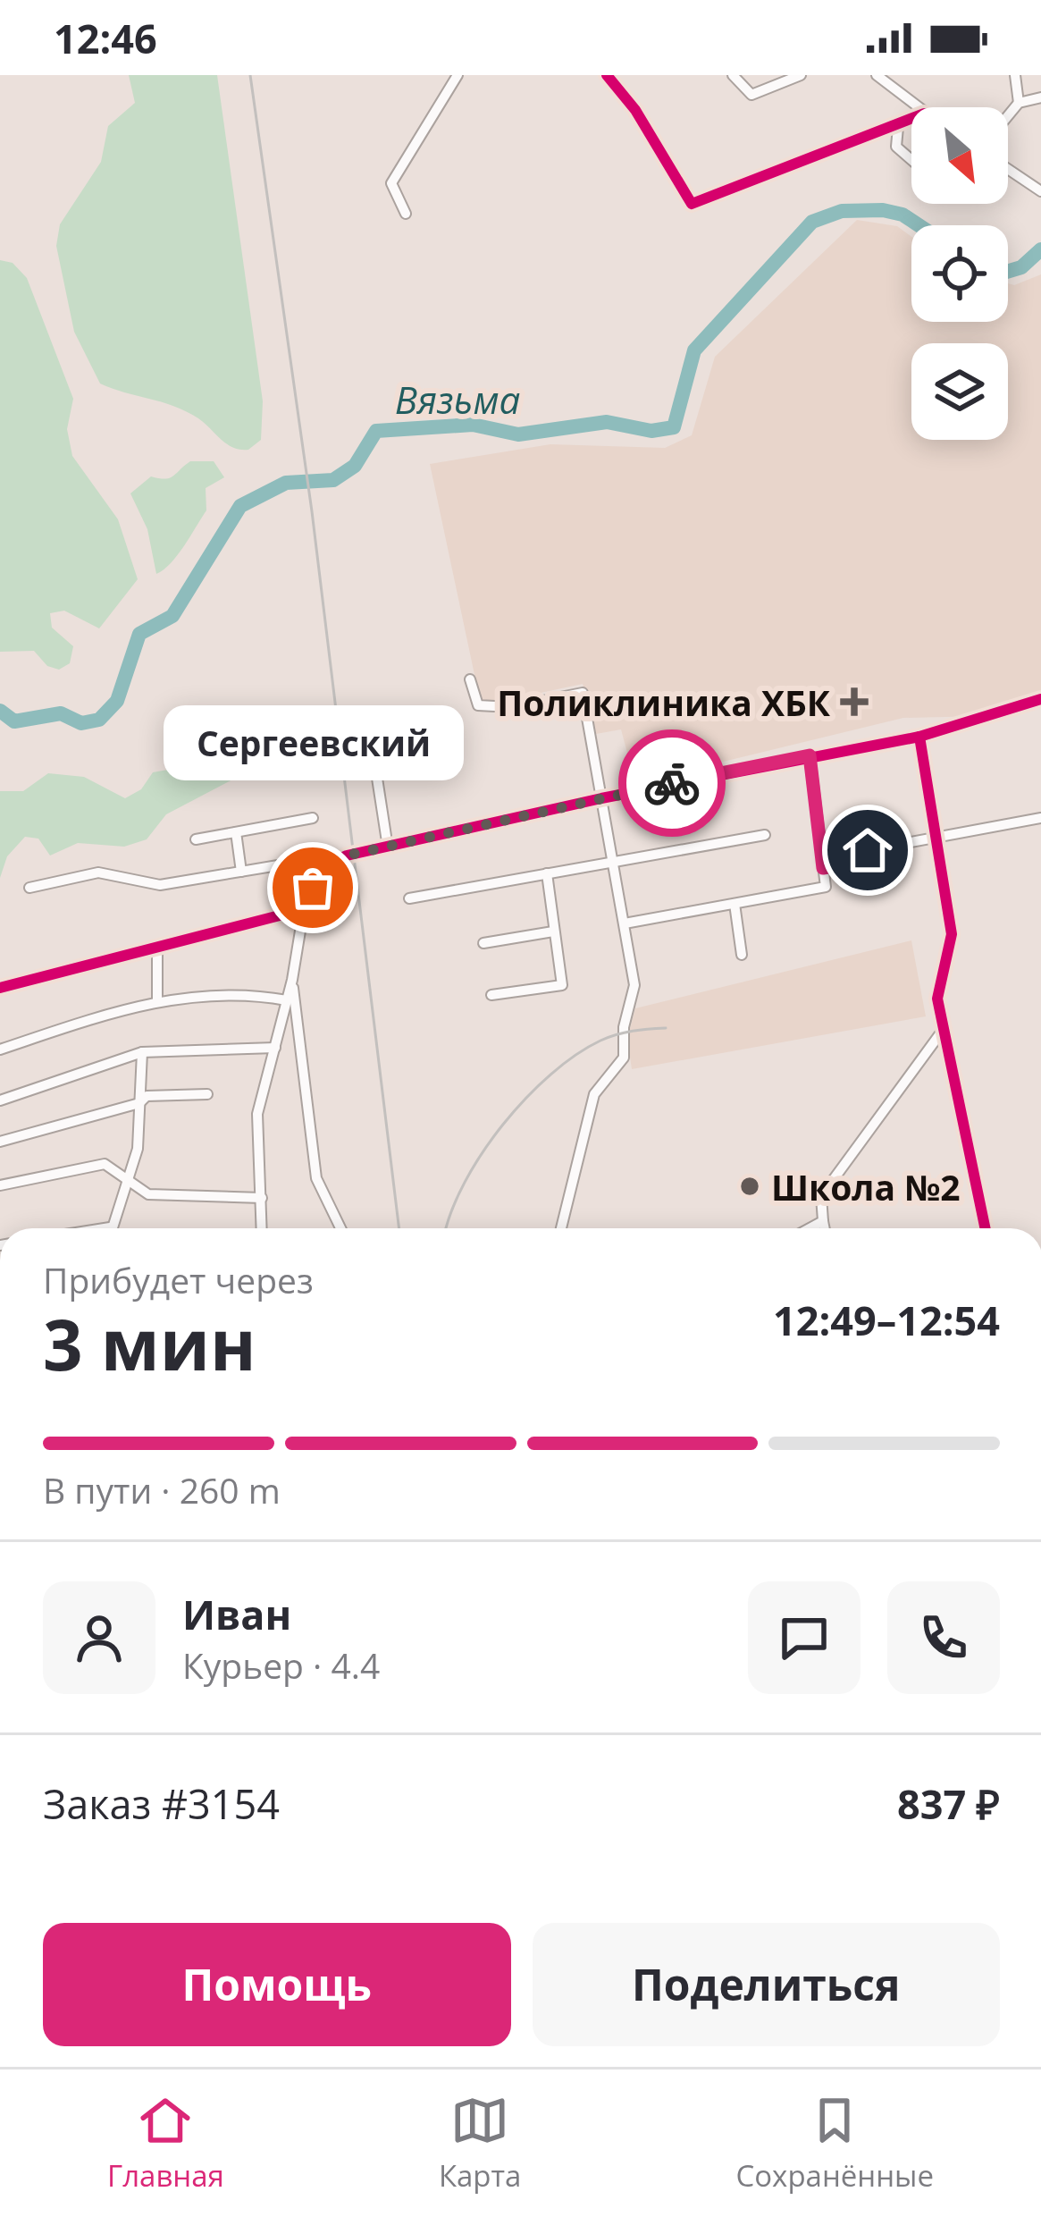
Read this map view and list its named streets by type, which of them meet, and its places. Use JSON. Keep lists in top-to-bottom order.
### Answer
{
  "water": ["Вязьма"],
  "places": {
    "health": ["Поликлиника ХБК"],
    "other": ["Сергеевский", "Школа №2"]
  },
  "north": "bottom right",
  "page": {
    "status": "12:46",
    "bubble": "Сергеевский",
    "heading": ["3 мин", "Прибудет через", "12:49–12:54"],
    "panel": [
      "Иван",
      "Курьер · 4.4",
      "Заказ #3154",
      "837 ₽"
    ],
    "bar": "В пути · 260 m",
    "buttons": ["Помощь", "Поделиться"],
    "tabs": ["Главная", "Карта", "Сохранённые"]
  }
}
